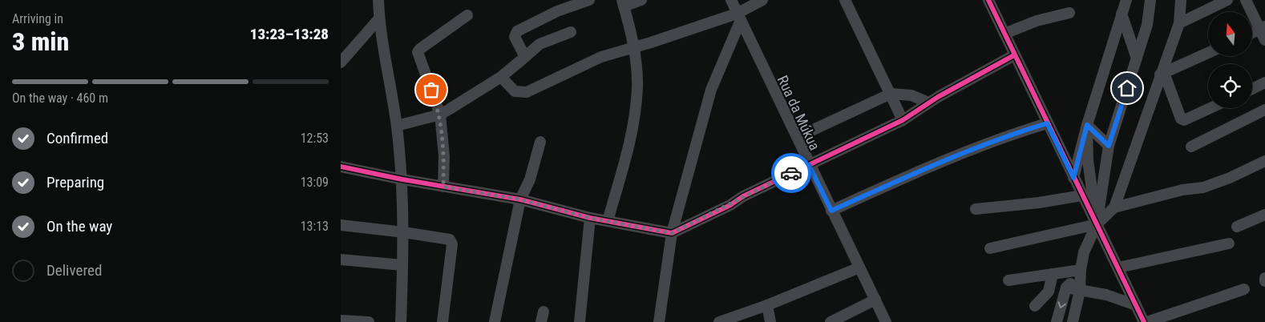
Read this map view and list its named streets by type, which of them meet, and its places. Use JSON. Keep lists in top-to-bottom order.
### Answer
{
  "streets": {
    "street": ["Rua da Múkua"]
  },
  "north": "top",
  "page": {
    "heading": ["3 min", "Arriving in", "13:23–13:28"],
    "bar": "On the way · 460 m",
    "list": [
      ["Confirmed", "12:53"],
      ["Preparing", "13:09"],
      ["On the way", "13:13"],
      "Delivered"
    ]
  }
}
